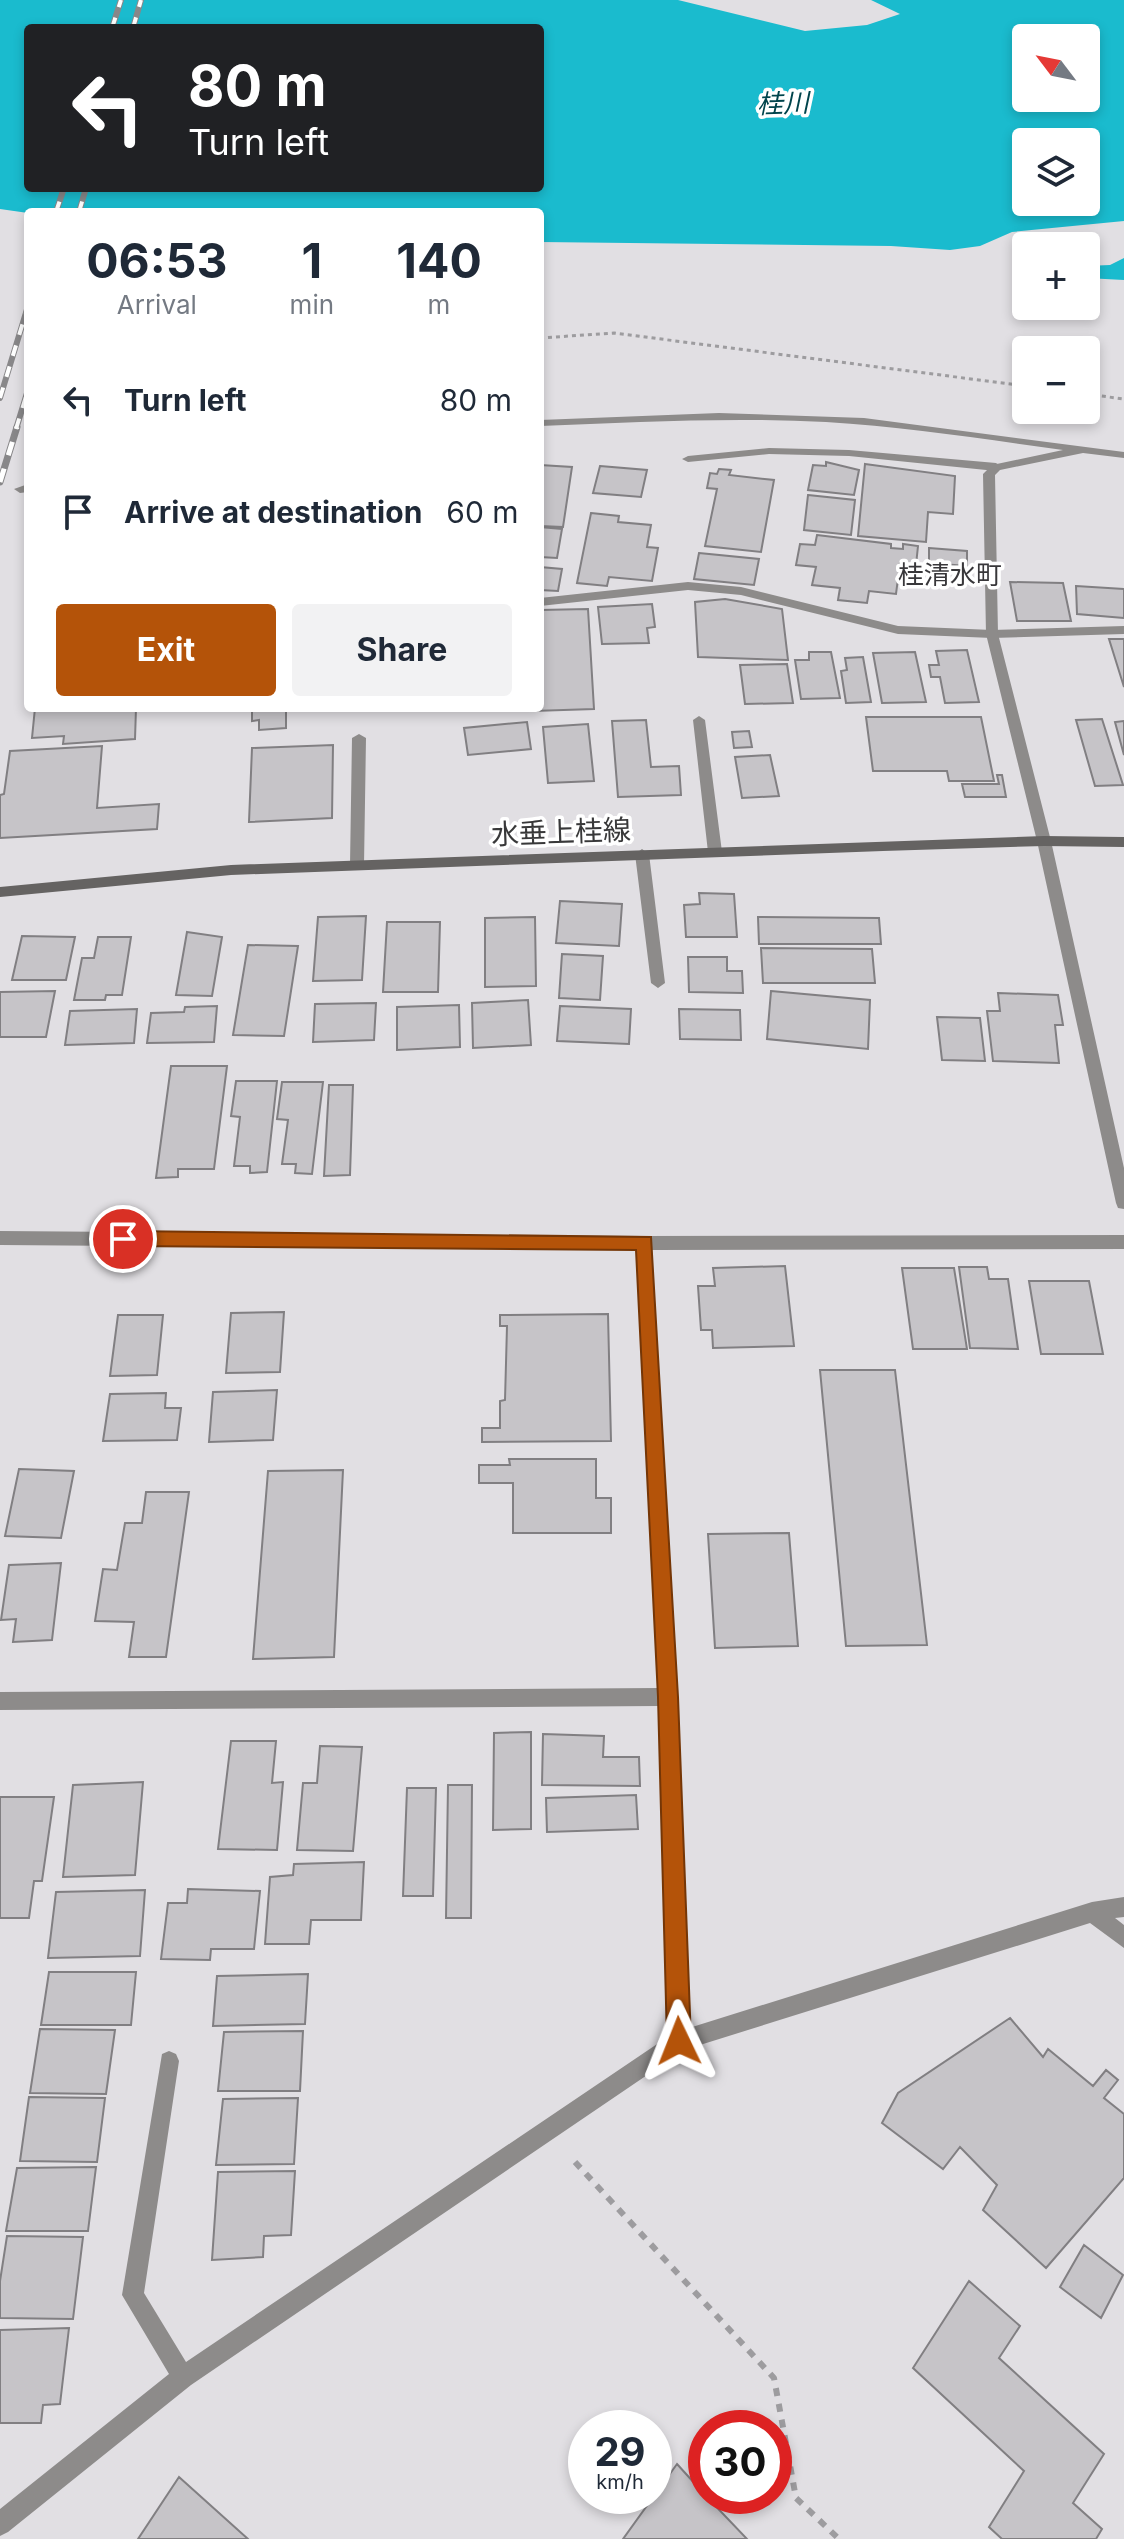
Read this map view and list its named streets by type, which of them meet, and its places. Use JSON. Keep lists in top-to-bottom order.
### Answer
{
  "streets": {
    "main road": ["水垂上桂線"]
  },
  "districts": ["桂清水町"],
  "water": ["桂川"],
  "north": "top left",
  "page": {
    "map_buttons": ["+", "−"],
    "turn": ["80 m", "Turn left"],
    "eta": [
      "06:53",
      "Arrival",
      "1",
      "min",
      "140",
      "m"
    ],
    "list": [
      {
        "name": "Turn left",
        "value": "80 m"
      },
      {
        "name": "Arrive at destination",
        "value": "60 m"
      }
    ],
    "buttons": ["Exit", "Share"],
    "speed": "29 km/h",
    "limit": "30"
  }
}
